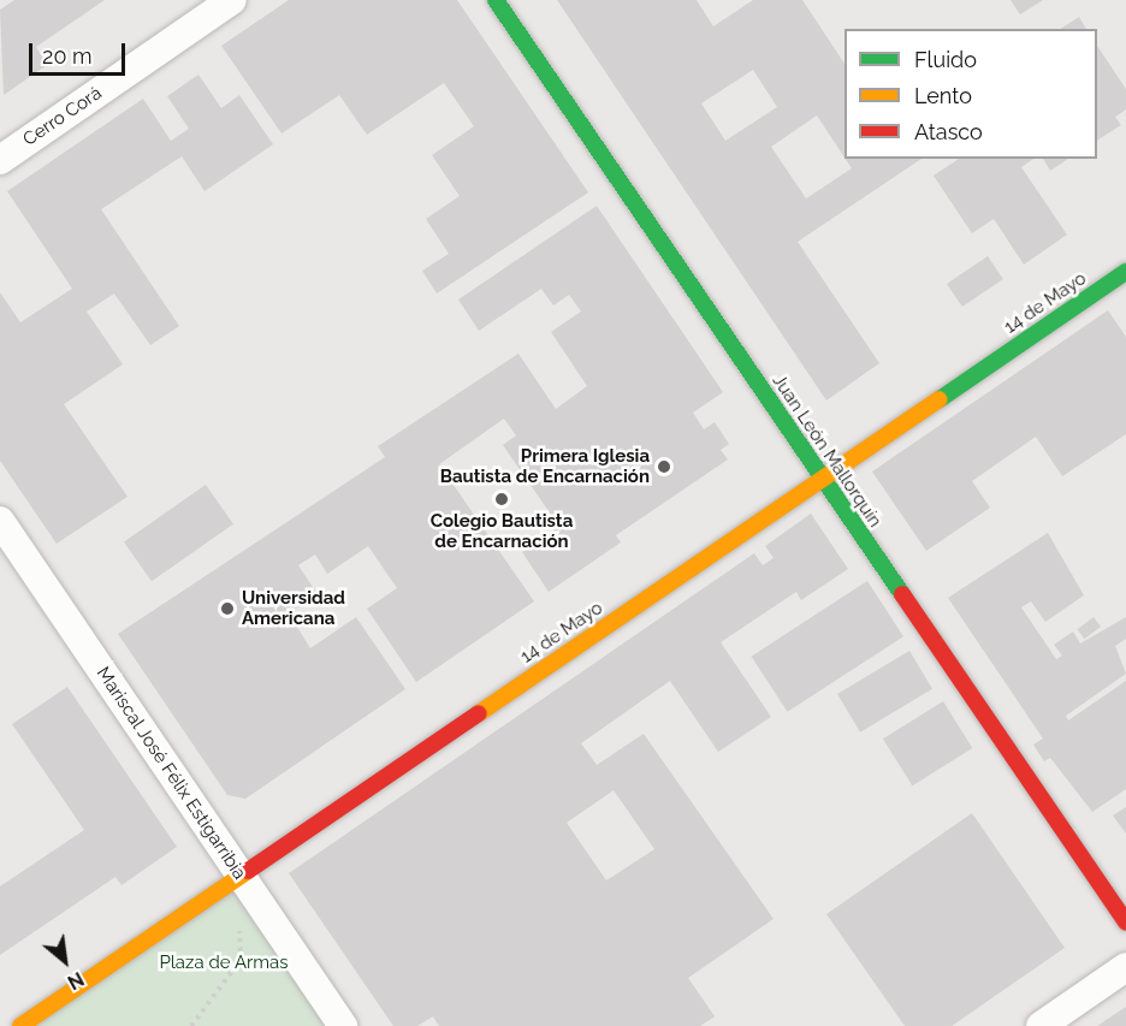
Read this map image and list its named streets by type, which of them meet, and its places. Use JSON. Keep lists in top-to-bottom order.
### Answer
{
  "streets": {
    "street": [
      "Cerro Corá",
      "14 de Mayo",
      "Juan León Mallorquín",
      "Mariscal José Félix Estigarribia"
    ]
  },
  "crossings": [
    ["14 de Mayo", "Juan León Mallorquín"],
    ["14 de Mayo", "Mariscal José Félix Estigarribia"]
  ],
  "parks": ["Plaza de Armas"],
  "places": ["Primera Iglesia Bautista de Encarnación", "Colegio Bautista de Encarnación", "Universidad Americana"],
  "legend": ["Fluido", "Lento", "Atasco"],
  "scale_bar": "20 m",
  "north": "bottom right"
}
